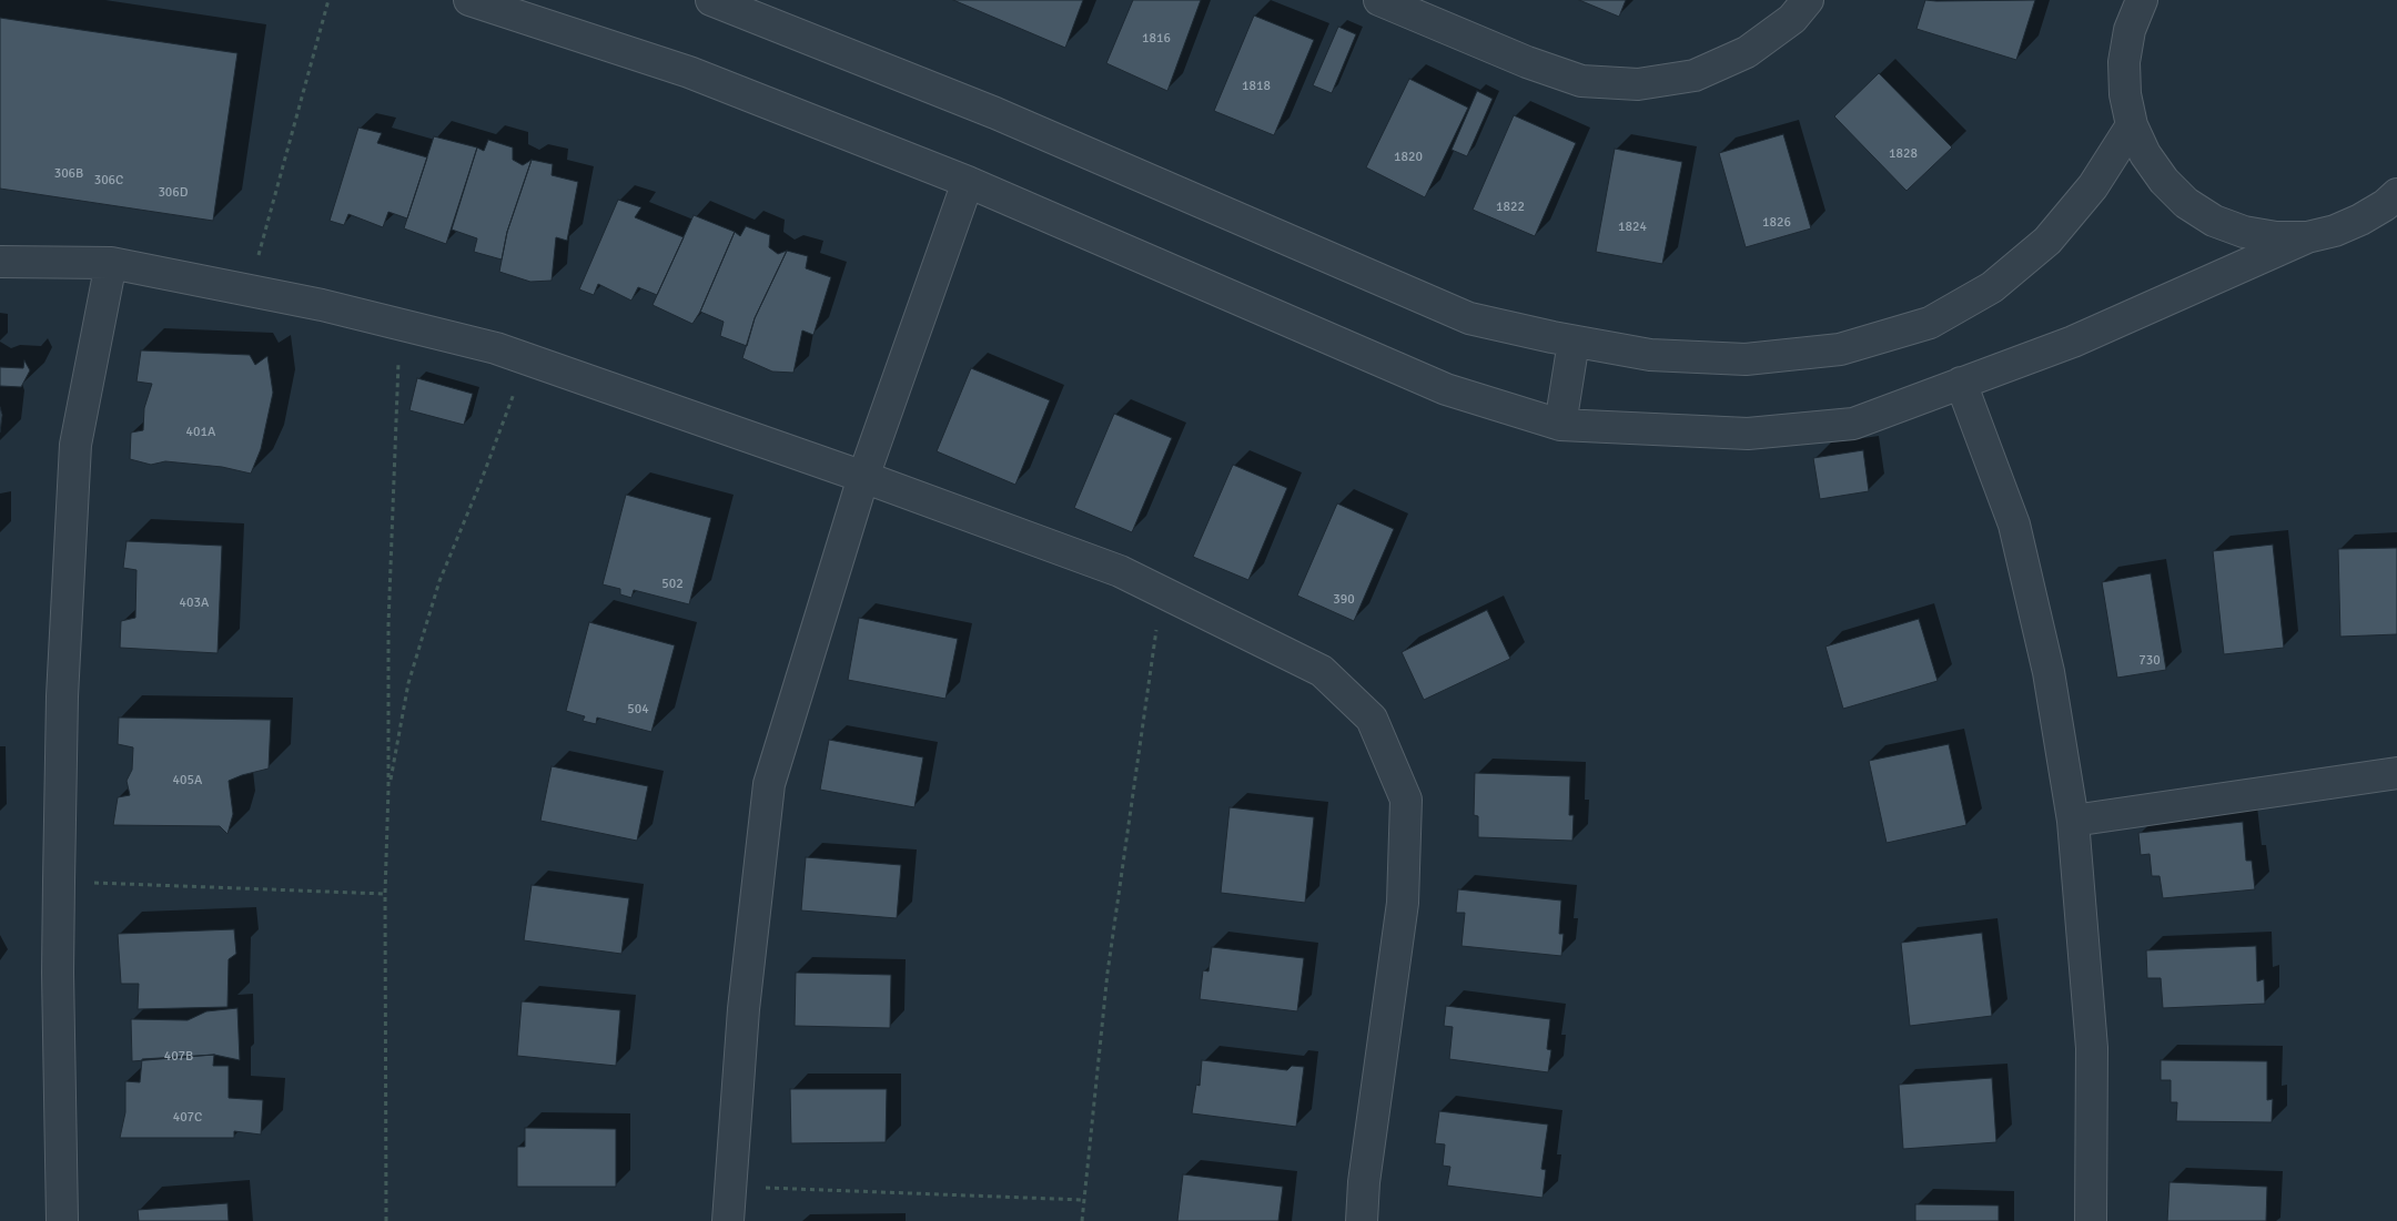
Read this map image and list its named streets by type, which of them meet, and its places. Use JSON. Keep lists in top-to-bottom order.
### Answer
{
  "house_numbers": [
    "1816",
    "1818",
    "1828",
    "1820",
    "306B",
    "306C",
    "306D",
    "1822",
    "1826",
    "1824",
    "401A",
    "502",
    "390",
    "403A",
    "730",
    "504",
    "405A",
    "407B",
    "407C"
  ]
}
